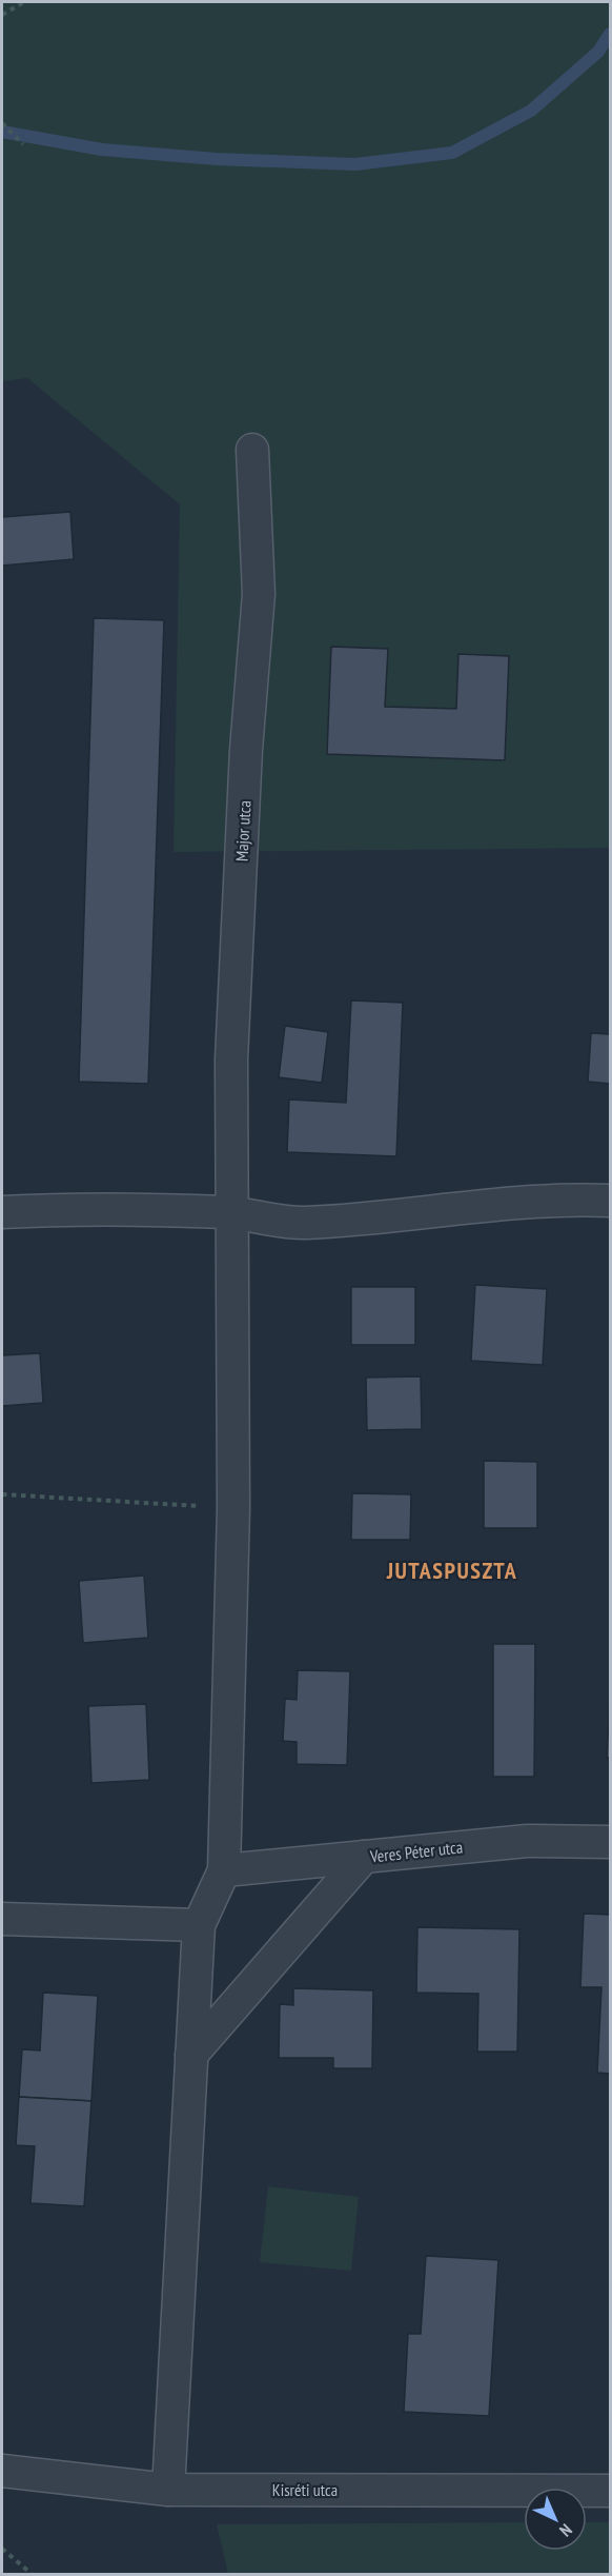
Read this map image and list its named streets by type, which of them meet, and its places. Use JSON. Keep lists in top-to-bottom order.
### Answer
{
  "streets": {
    "street": ["Major utca", "Veres Péter utca", "Kisréti utca"]
  },
  "crossings": [
    ["Major utca", "Veres Péter utca"]
  ],
  "districts": ["JUTASPUSZTA"],
  "north": "bottom right"
}
